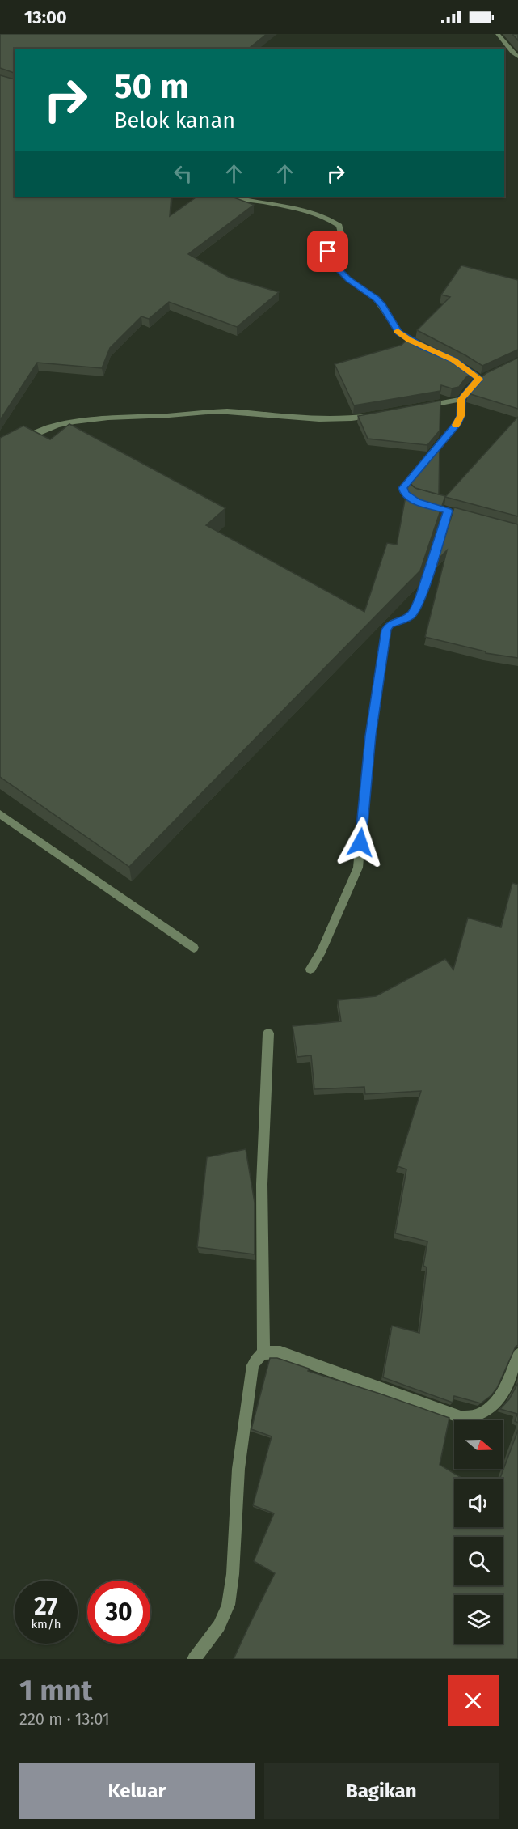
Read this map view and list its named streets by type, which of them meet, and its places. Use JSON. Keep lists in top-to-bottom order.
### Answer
{
  "north": "right",
  "page": {
    "status": "13:00",
    "turn": ["50 m", "Belok kanan"],
    "speed": "27 km/h",
    "limit": "30",
    "heading": ["1 mnt", "220 m · 13:01"],
    "buttons": ["Keluar", "Bagikan"]
  }
}
